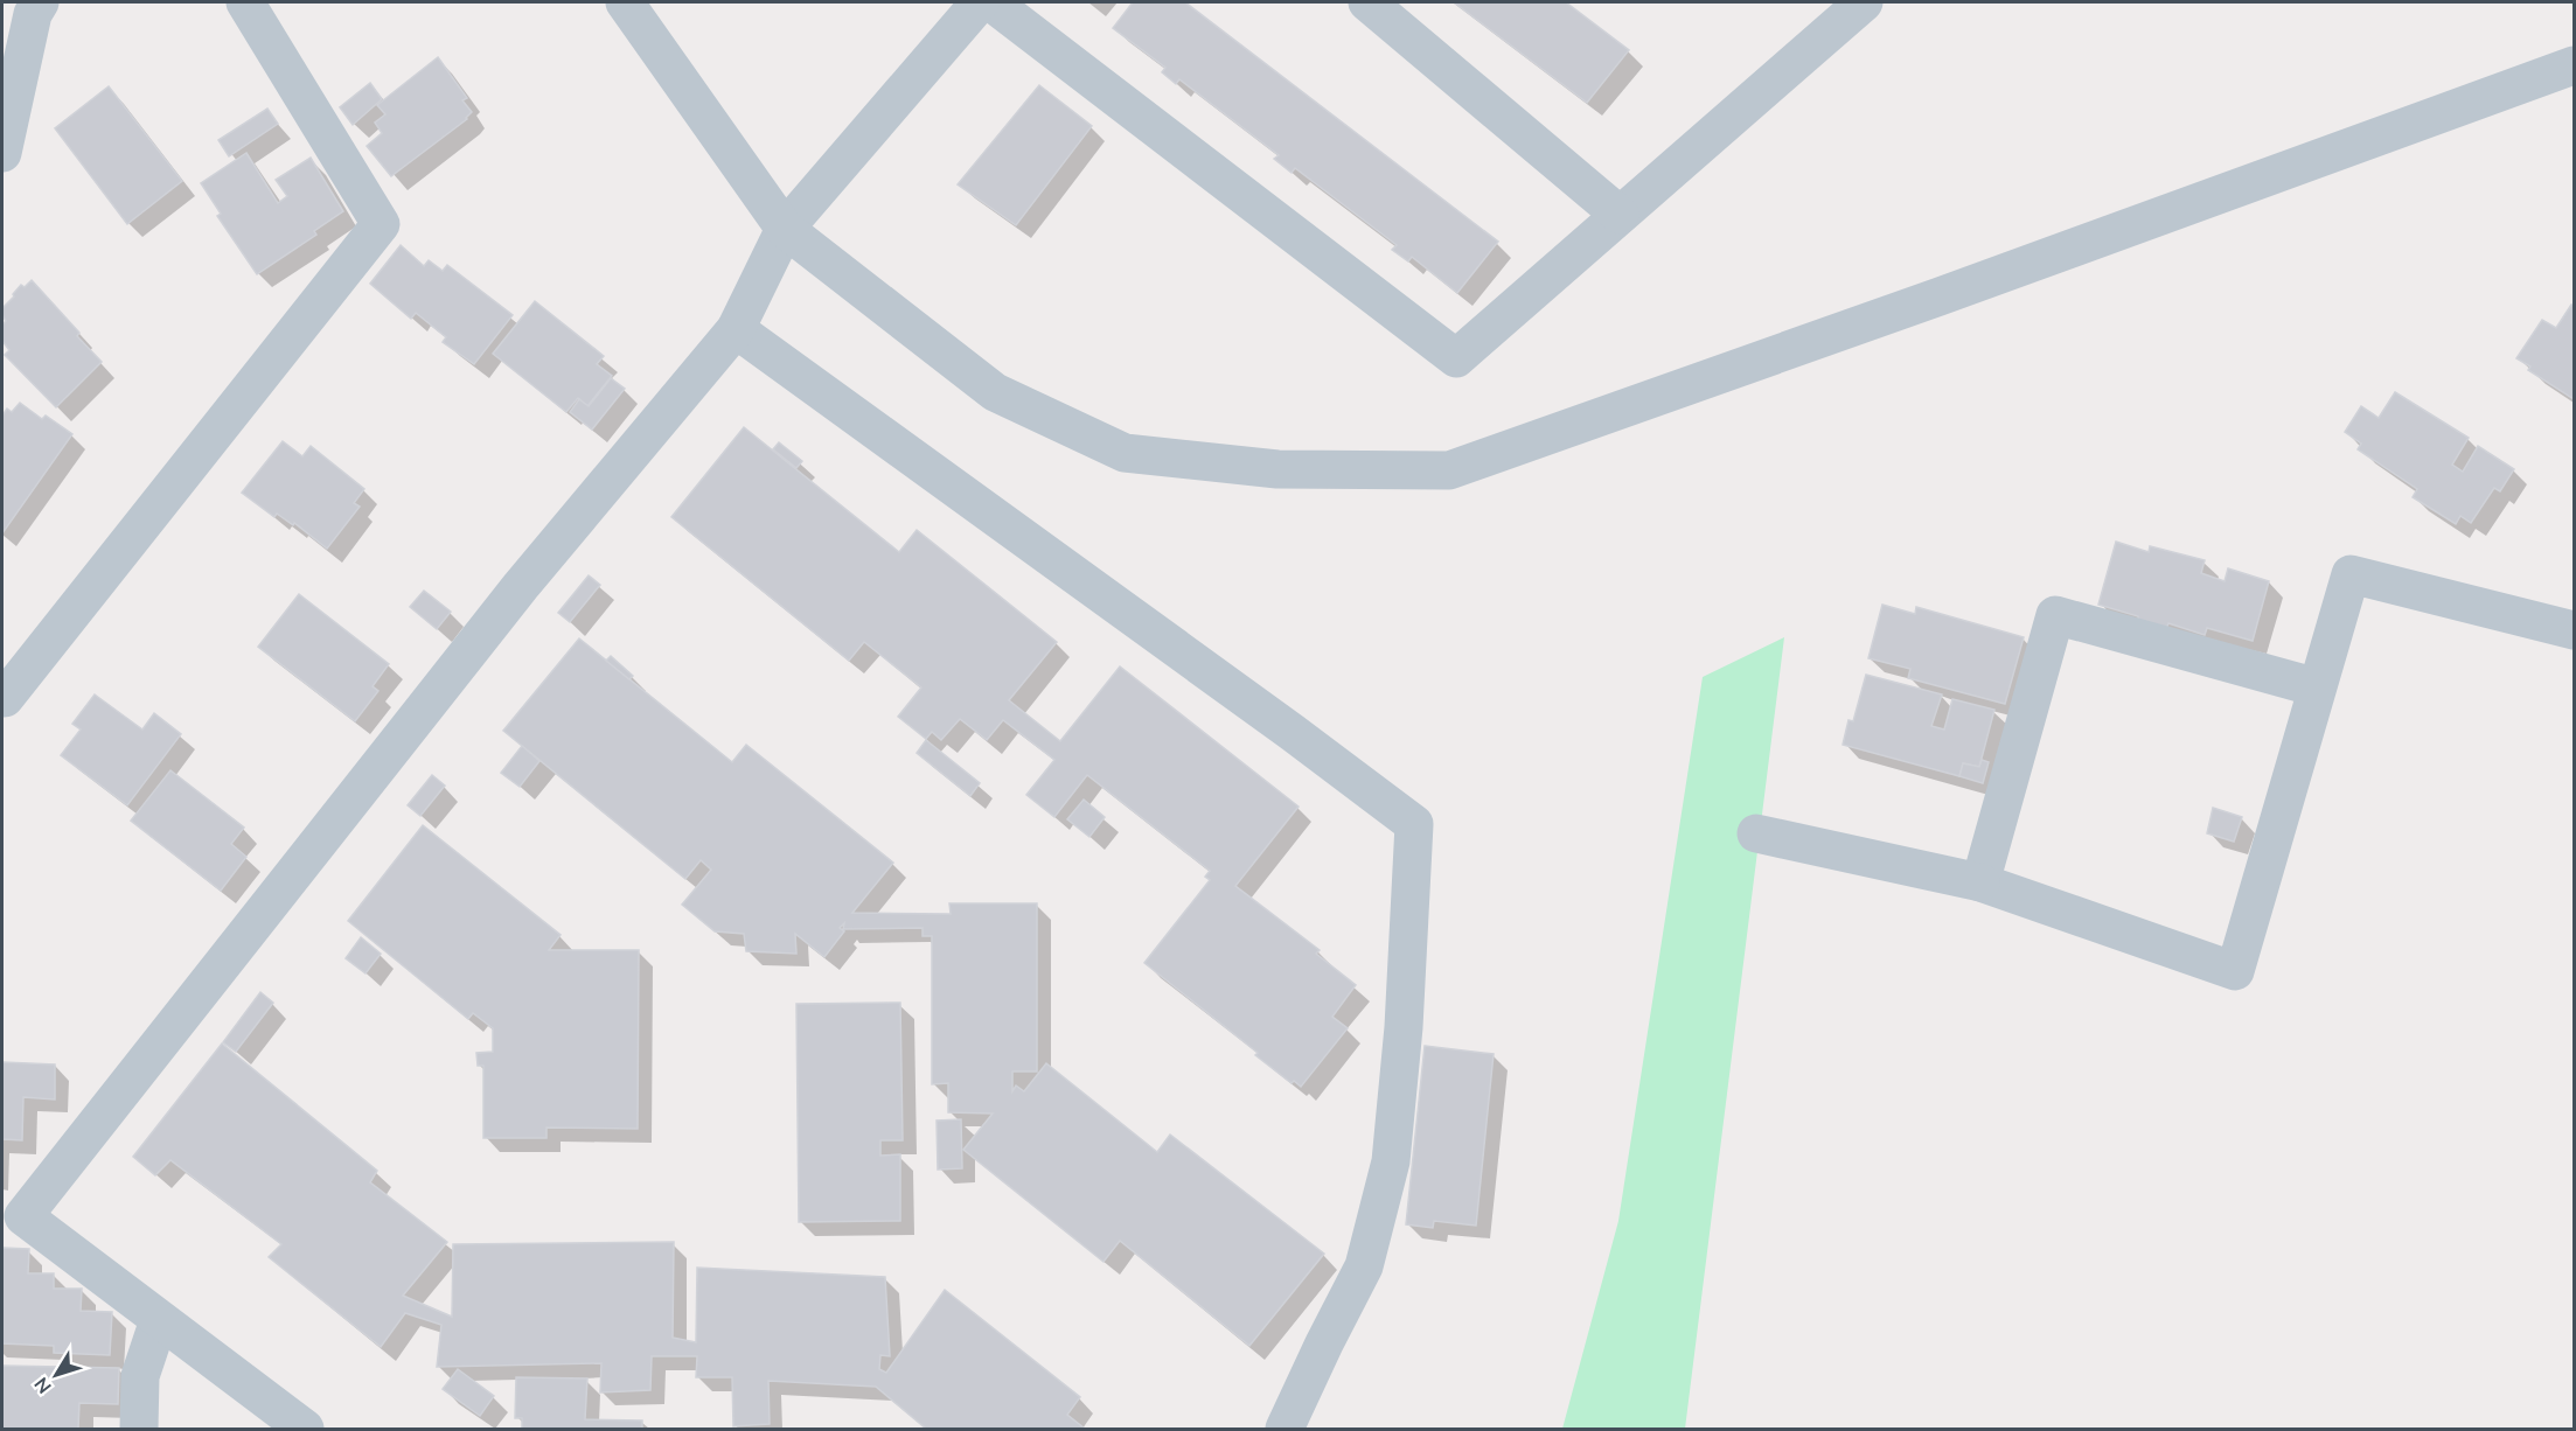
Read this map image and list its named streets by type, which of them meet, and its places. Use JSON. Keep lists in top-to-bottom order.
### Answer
{
  "north": "bottom left"
}
